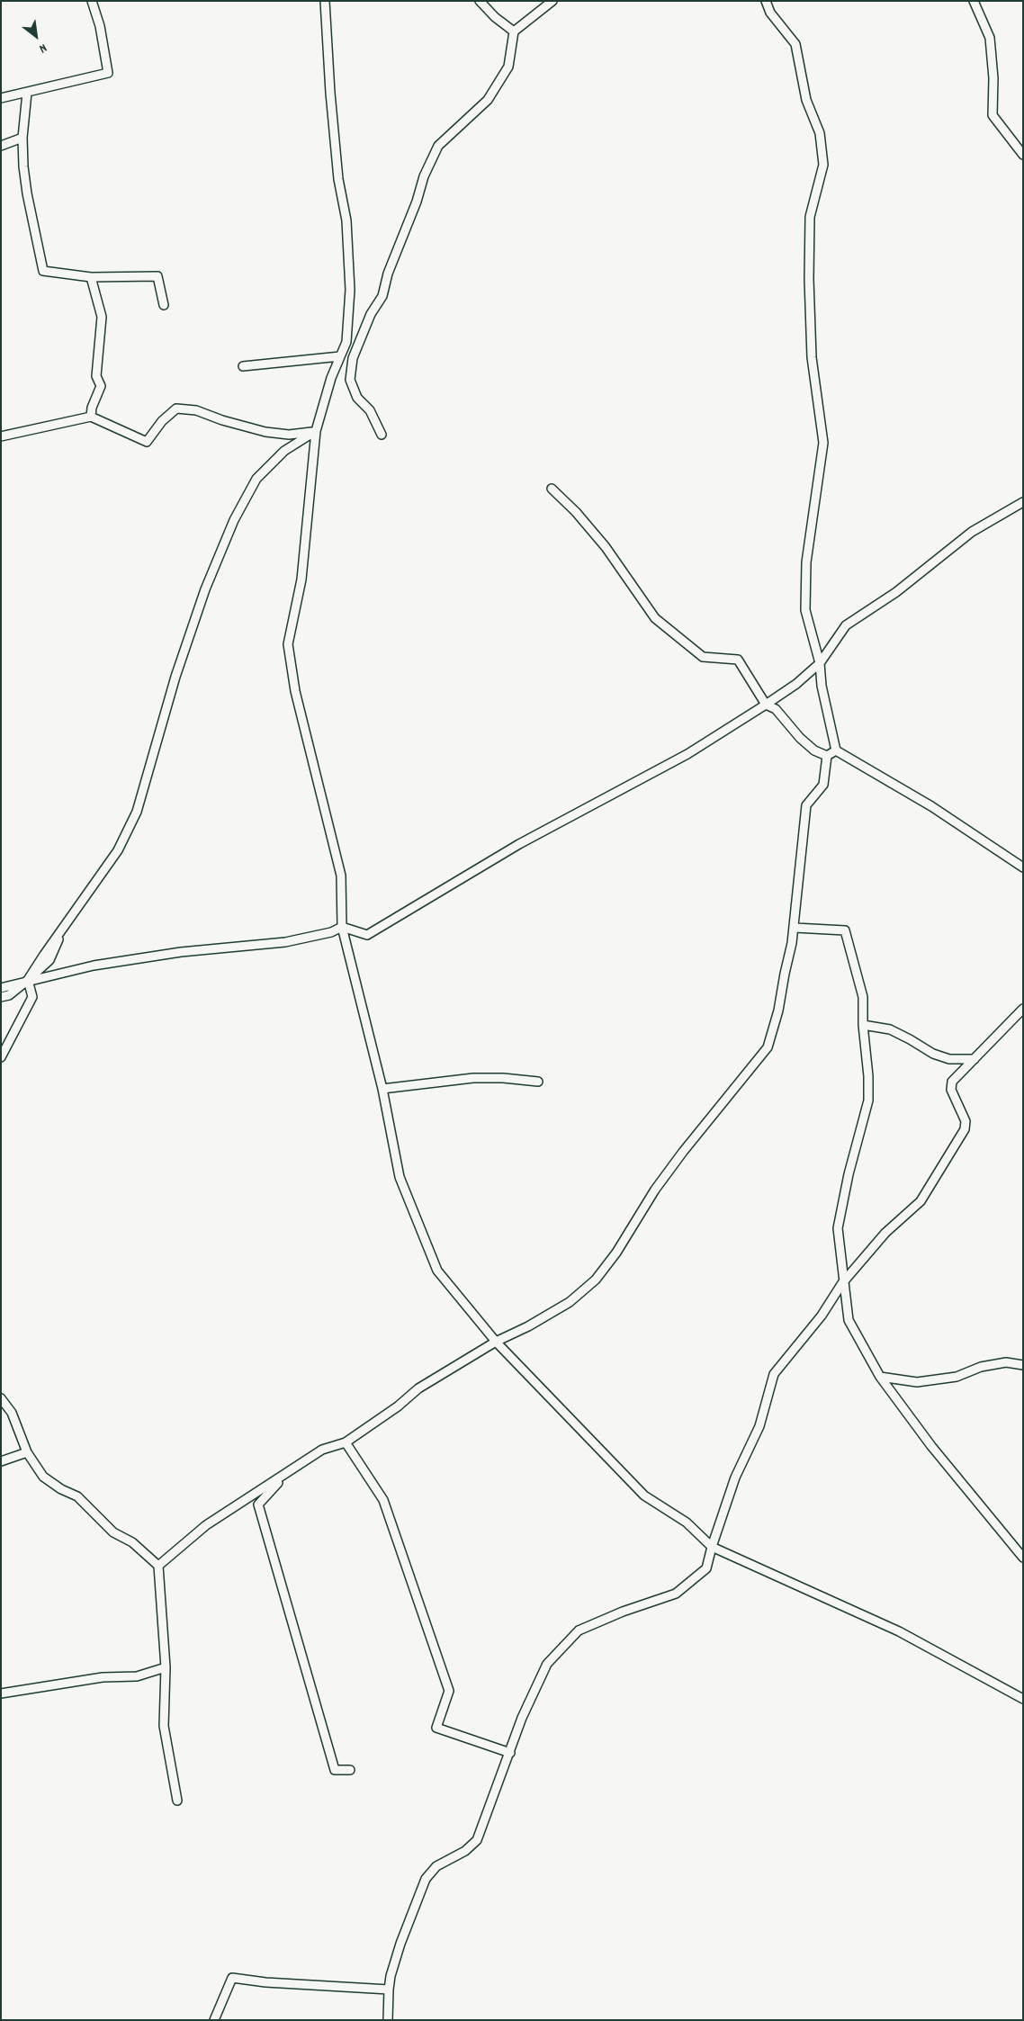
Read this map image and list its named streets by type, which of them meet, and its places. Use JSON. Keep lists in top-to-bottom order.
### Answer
{
  "north": "bottom right"
}
